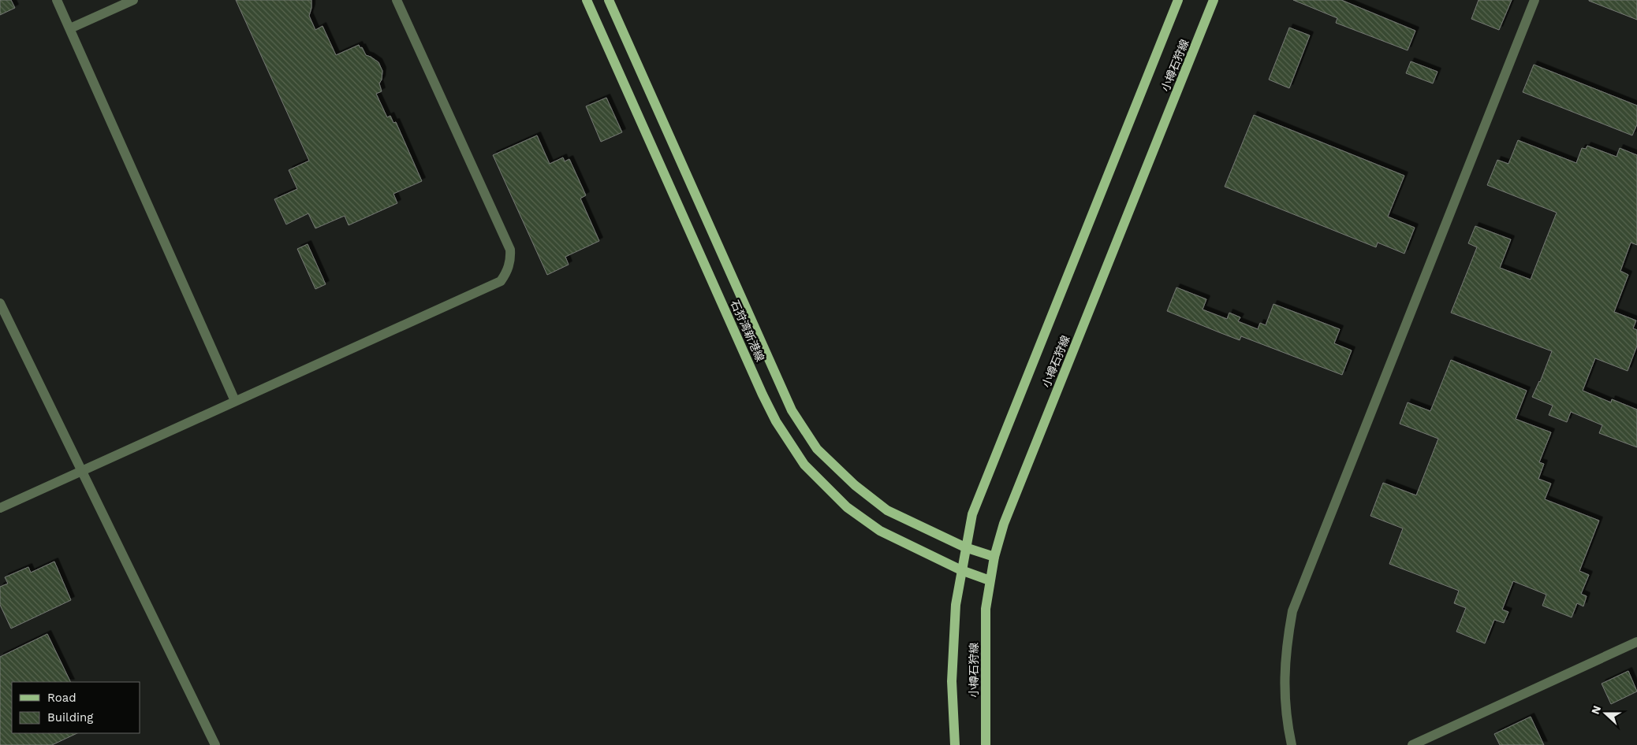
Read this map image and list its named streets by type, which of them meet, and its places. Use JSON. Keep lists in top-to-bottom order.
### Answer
{
  "streets": {
    "main road": ["小樽石狩線", "石狩湾新港線"]
  },
  "crossings": [
    ["小樽石狩線", "石狩湾新港線"]
  ],
  "legend": ["Road", "Building"],
  "north": "left"
}
